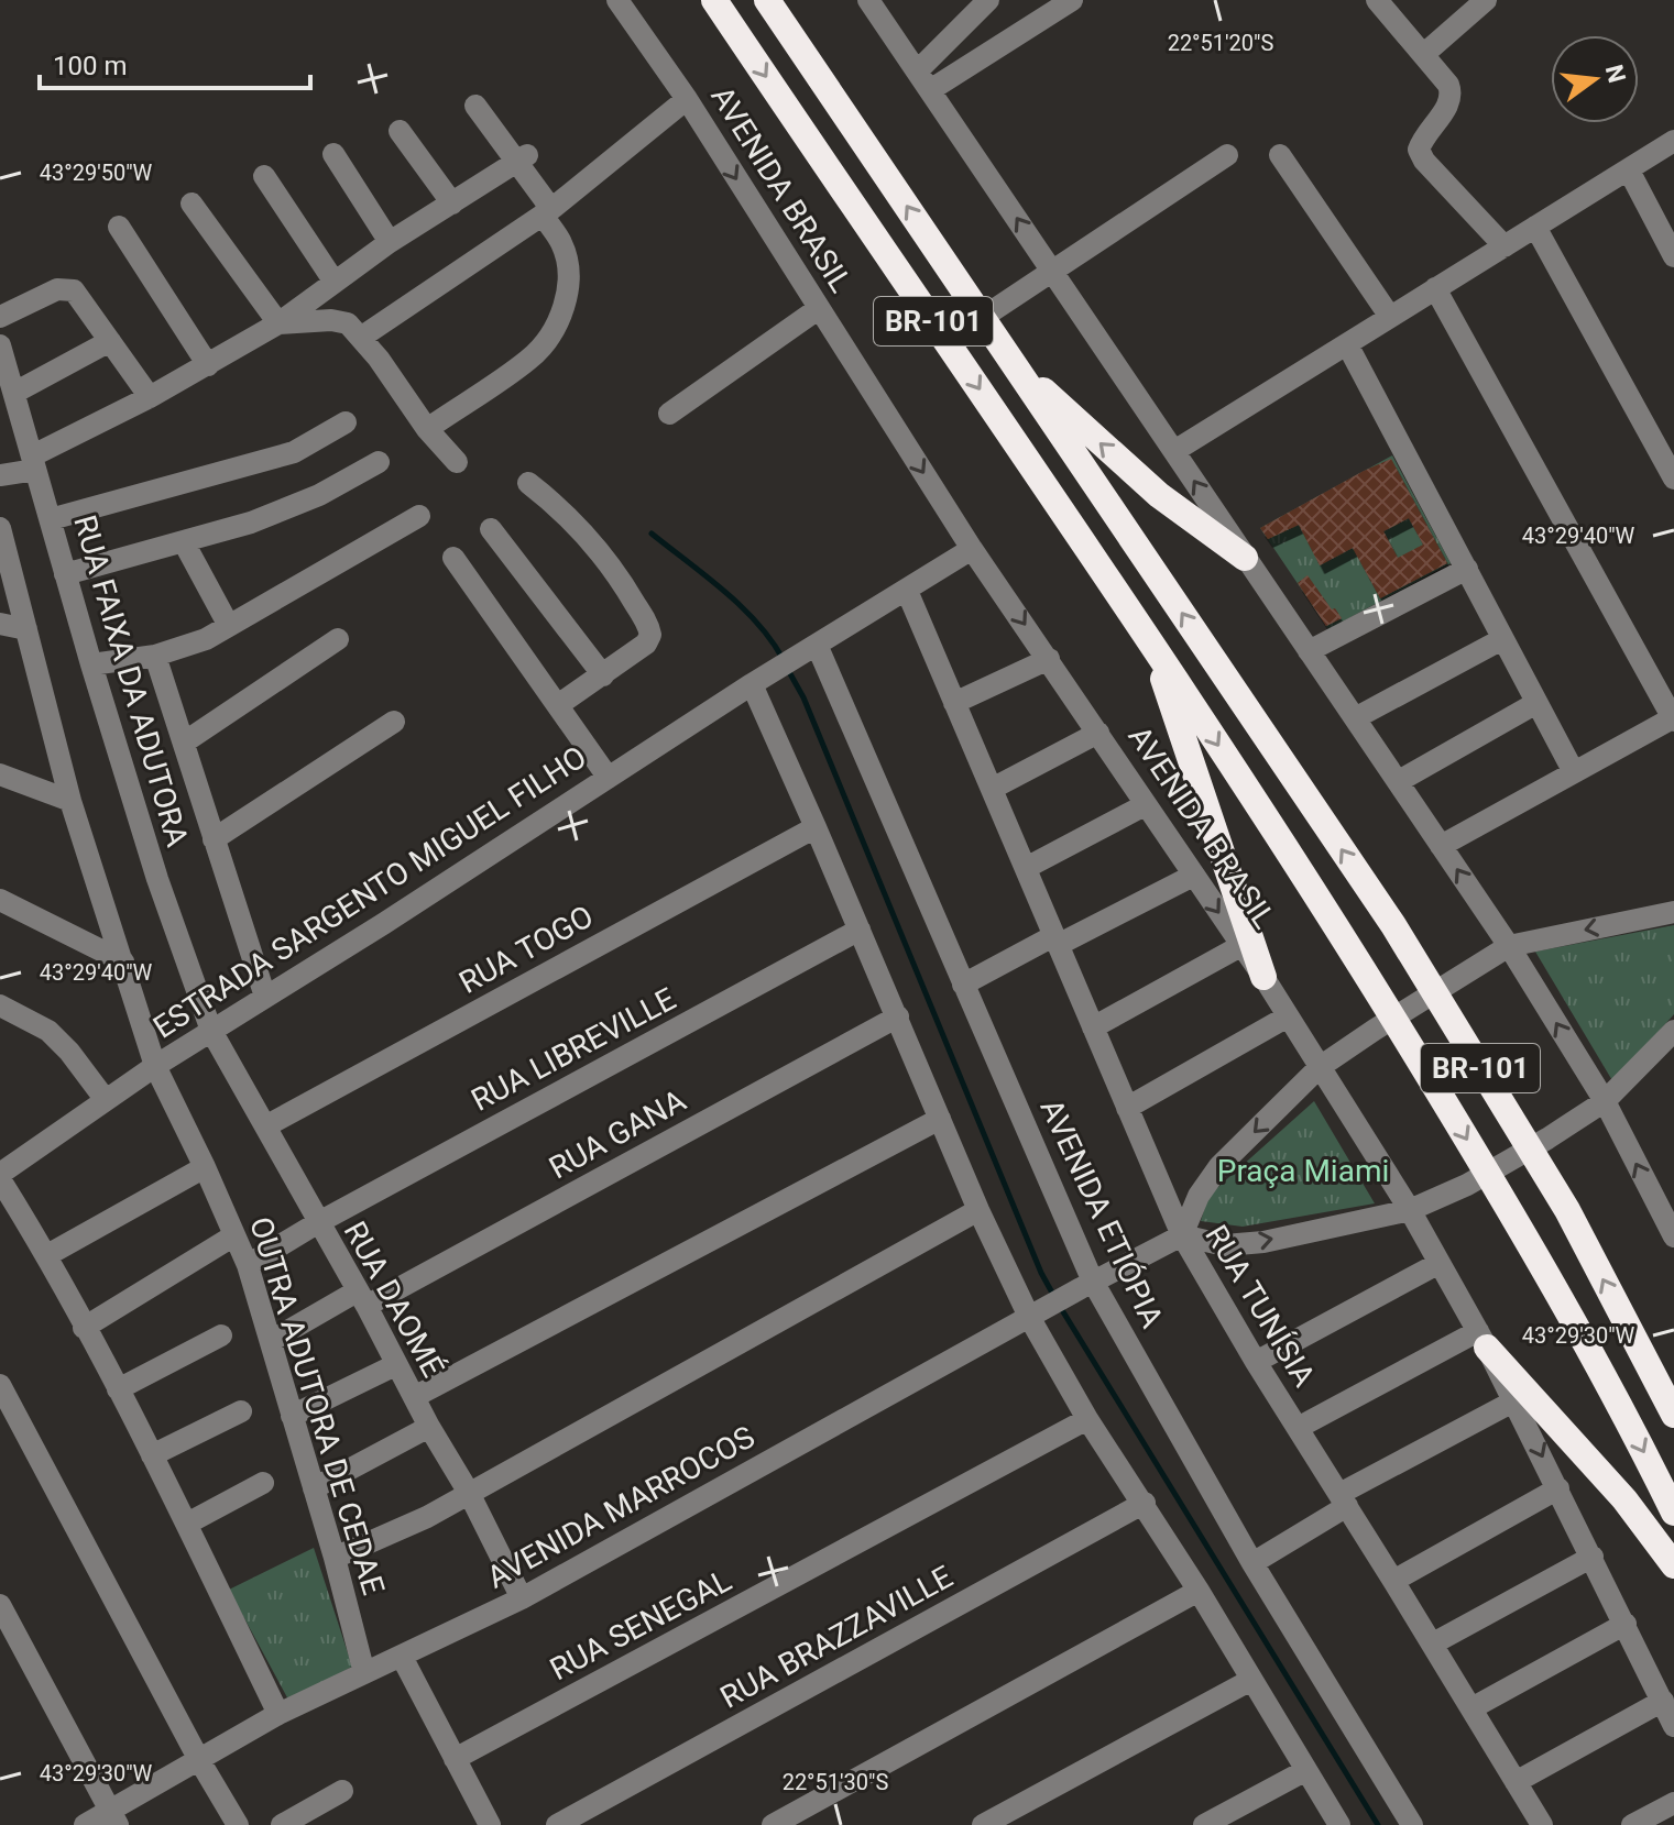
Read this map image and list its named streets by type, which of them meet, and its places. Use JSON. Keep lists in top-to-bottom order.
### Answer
{
  "streets": {
    "highway": ["AVENIDA BRASIL", "BR-101"],
    "street": [
      "RUA FAIXA DA ADUTORA",
      "ESTRADA SARGENTO MIGUEL FILHO",
      "RUA TOGO",
      "RUA LIBREVILLE",
      "RUA GANA",
      "AVENIDA ETIÓPIA",
      "RUA DAOMÉ",
      "RUA TUNÍSIA",
      "OUTRA ADUTORA DE CEDAE",
      "AVENIDA MARROCOS",
      "RUA SENEGAL",
      "RUA BRAZZAVILLE"
    ]
  },
  "crossings": [
    ["RUA FAIXA DA ADUTORA", "ESTRADA SARGENTO MIGUEL FILHO"],
    ["RUA FAIXA DA ADUTORA", "RUA DAOMÉ"],
    ["ESTRADA SARGENTO MIGUEL FILHO", "AVENIDA ETIÓPIA"],
    ["ESTRADA SARGENTO MIGUEL FILHO", "RUA DAOMÉ"],
    ["ESTRADA SARGENTO MIGUEL FILHO", "OUTRA ADUTORA DE CEDAE"],
    ["RUA TOGO", "RUA DAOMÉ"],
    ["RUA LIBREVILLE", "RUA DAOMÉ"],
    ["RUA LIBREVILLE", "OUTRA ADUTORA DE CEDAE"],
    ["RUA GANA", "RUA DAOMÉ"],
    ["RUA GANA", "OUTRA ADUTORA DE CEDAE"],
    ["AVENIDA ETIÓPIA", "AVENIDA MARROCOS"],
    ["RUA DAOMÉ", "AVENIDA MARROCOS"],
    ["RUA TUNÍSIA", "AVENIDA MARROCOS"],
    ["OUTRA ADUTORA DE CEDAE", "AVENIDA MARROCOS"]
  ],
  "parks": ["Praça Miami"],
  "scale_bar": "100 m",
  "north": "right",
  "coordinates": [
    "22°51'20\"S",
    "43°29'50\"W",
    "43°29'40\"W",
    "43°29'30\"W",
    "22°51'30\"S"
  ]
}
